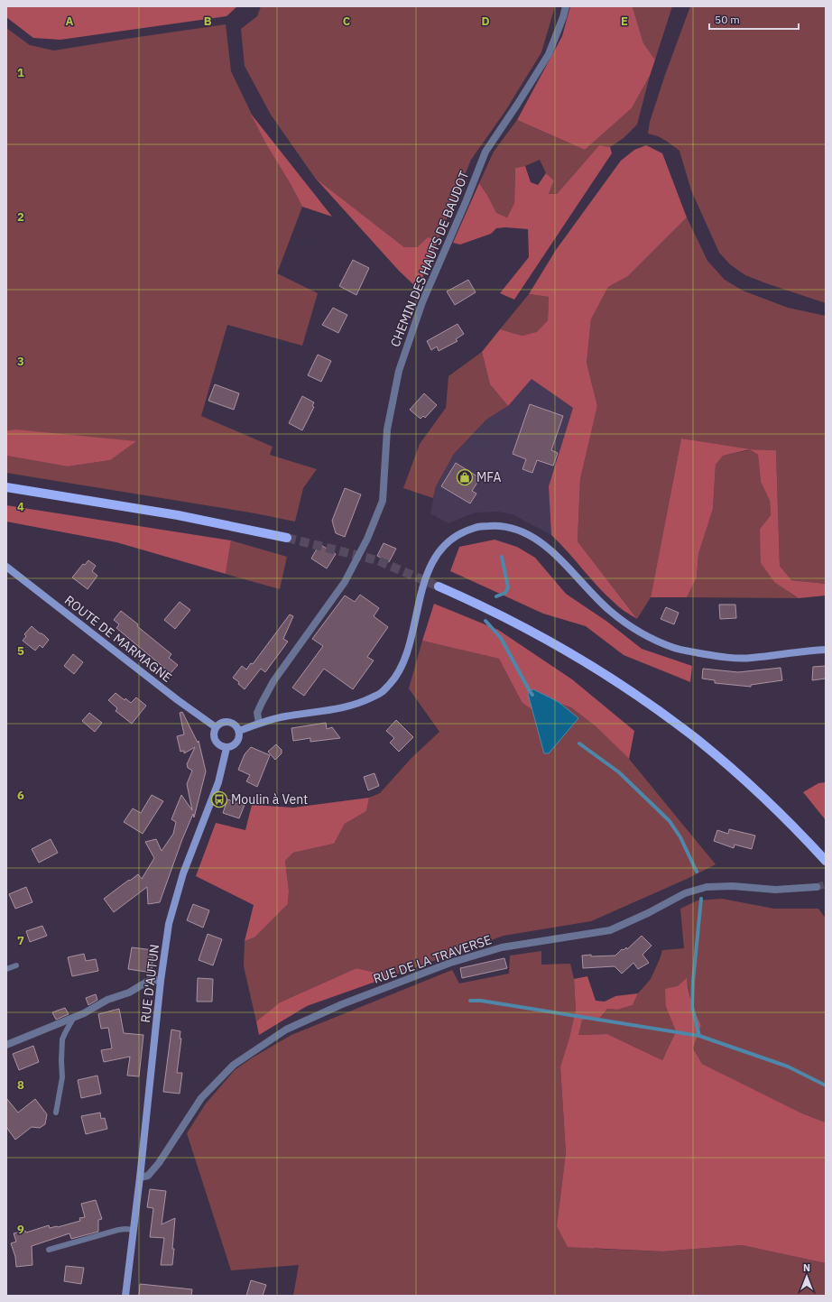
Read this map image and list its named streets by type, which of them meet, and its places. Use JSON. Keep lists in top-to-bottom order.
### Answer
{
  "streets": {
    "main road": ["ROUTE DE MARMAGNE", "RUE D'AUTUN"],
    "street": ["CHEMIN DES HAUTS DE BAUDOT", "RUE DE LA TRAVERSE"]
  },
  "crossings": [
    ["ROUTE DE MARMAGNE", "RUE D'AUTUN"],
    ["RUE DE LA TRAVERSE", "RUE D'AUTUN"]
  ],
  "places": {
    "shop": ["MFA"],
    "bus stop": ["Moulin à Vent"]
  },
  "scale_bar": "50 m",
  "north": "top",
  "grid": {
    "columns": [
      "A",
      "B",
      "C",
      "D",
      "E"
    ],
    "rows": [
      "1",
      "2",
      "3",
      "4",
      "5",
      "6",
      "7",
      "8",
      "9"
    ]
  }
}
